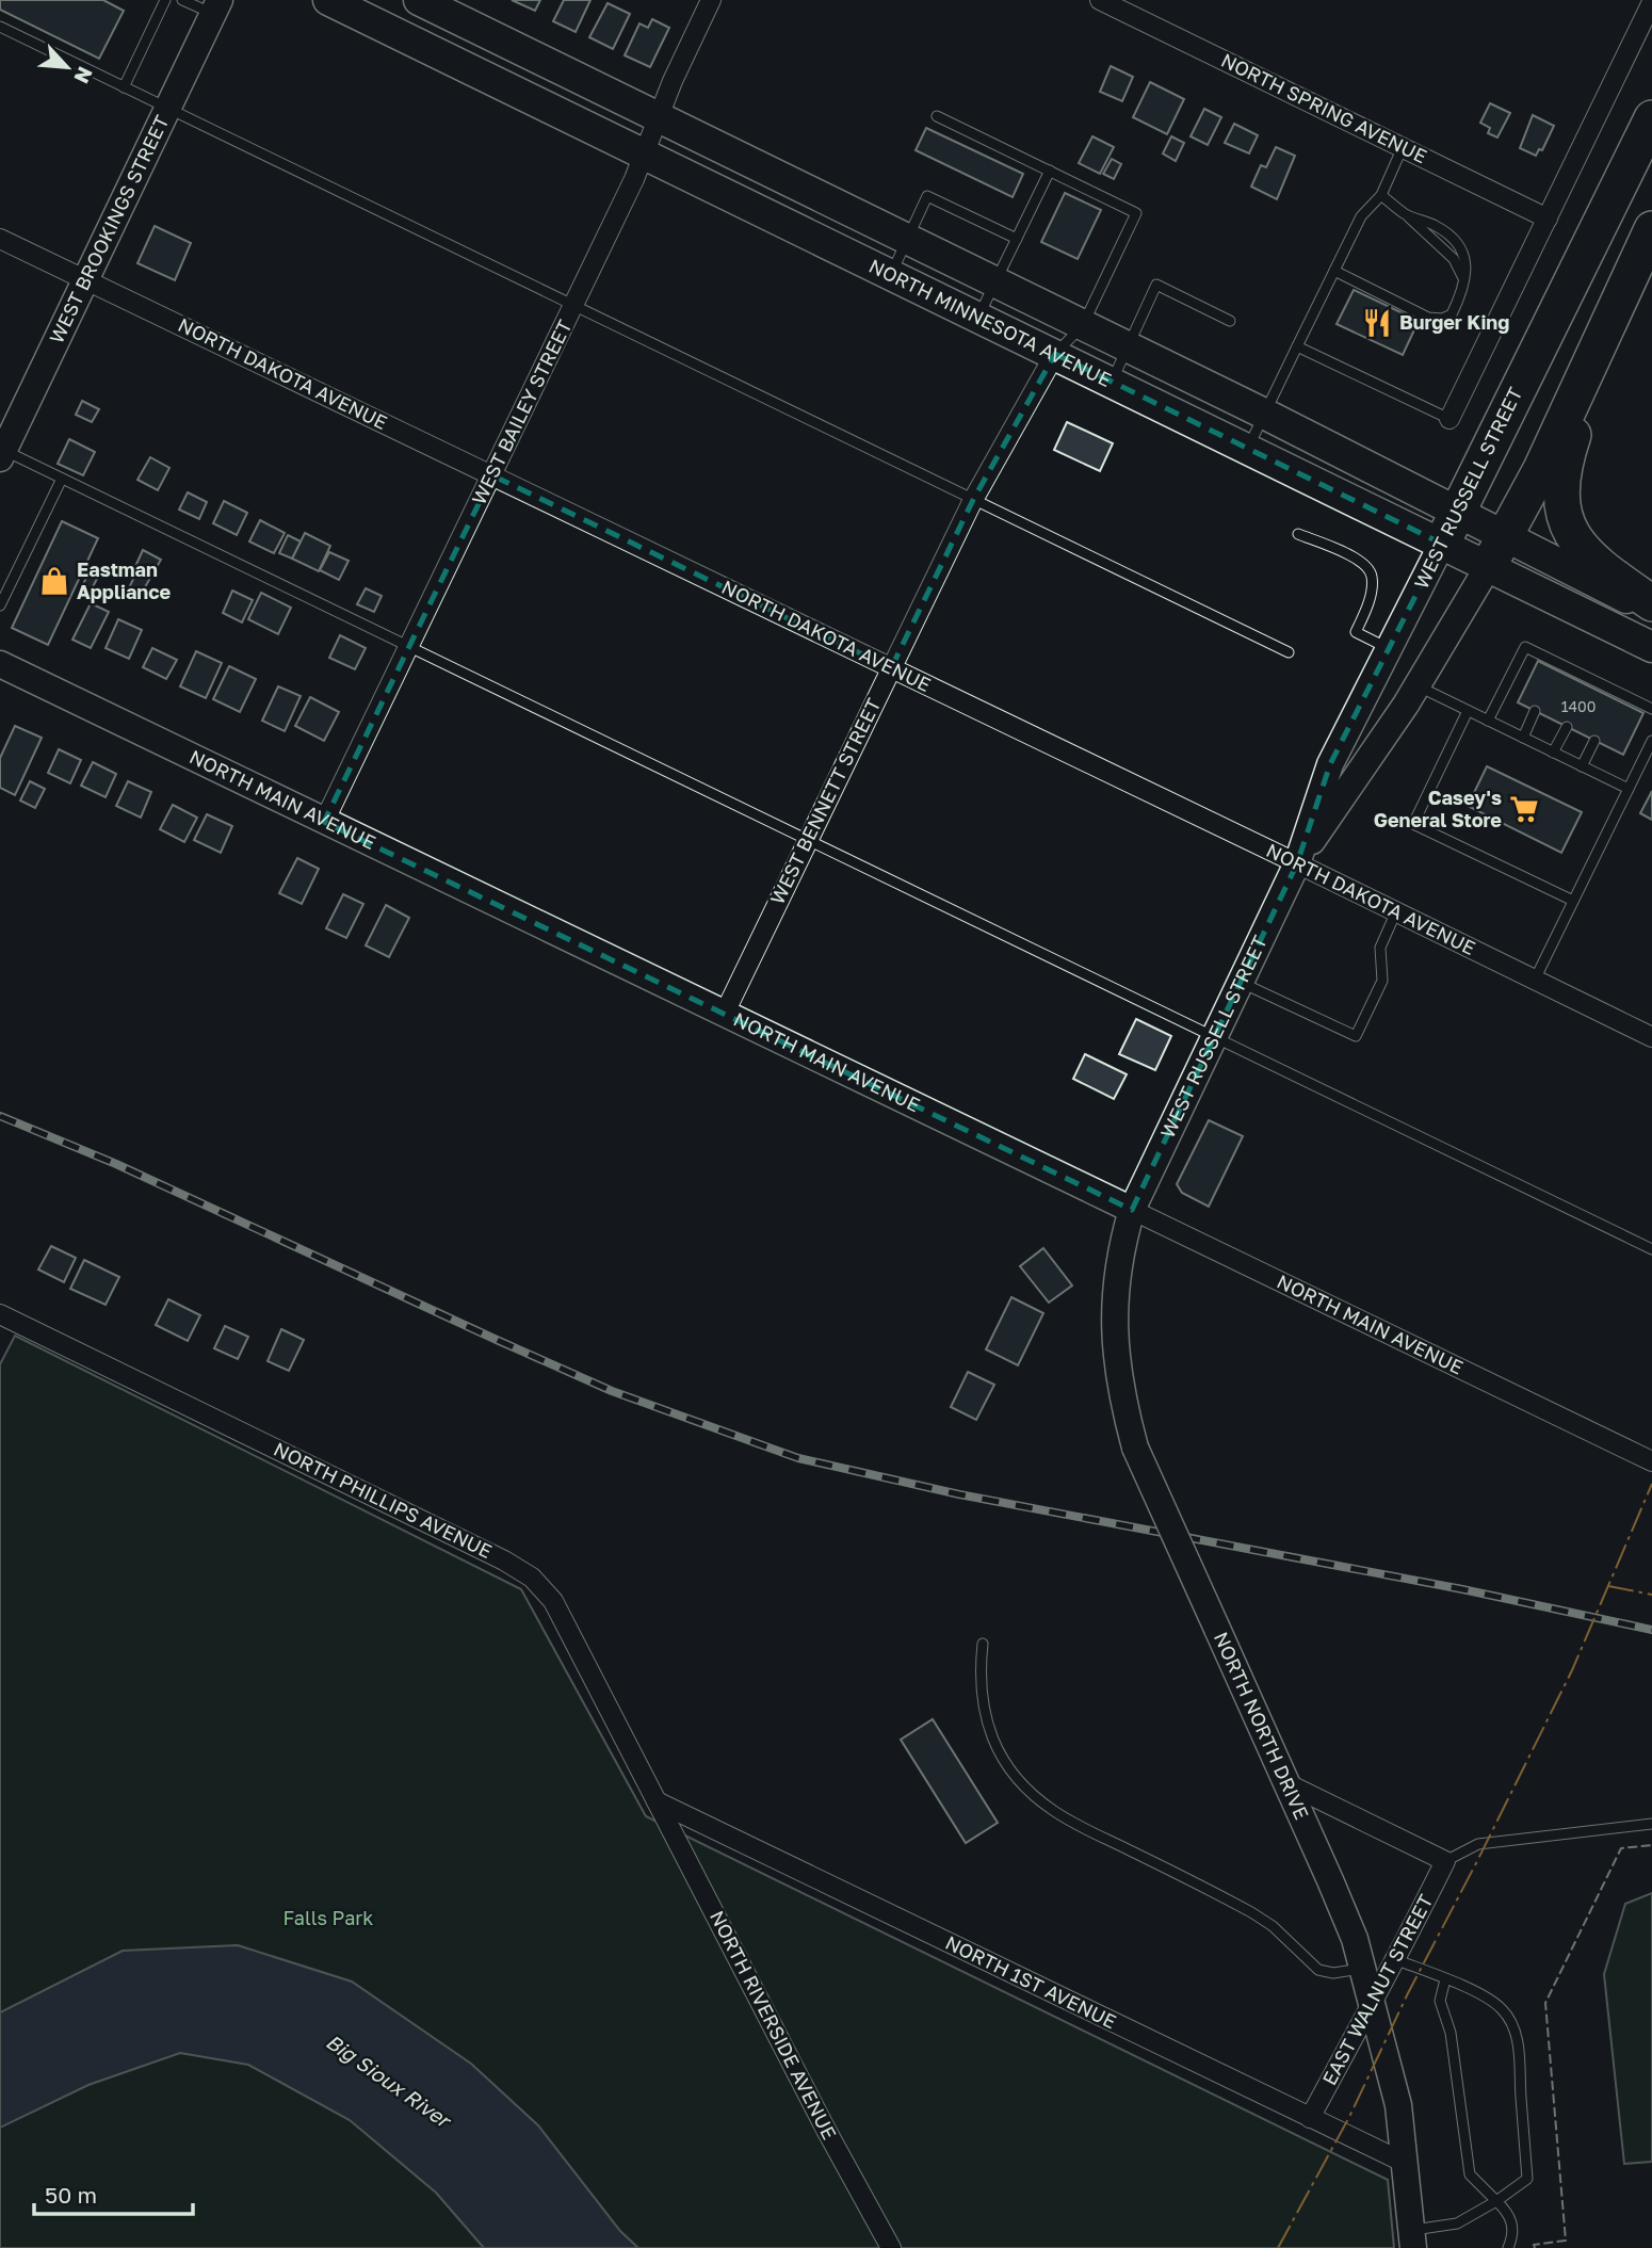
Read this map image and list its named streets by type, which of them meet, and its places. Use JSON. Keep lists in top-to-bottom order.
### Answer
{
  "streets": {
    "highway": ["WEST RUSSELL STREET"],
    "main road": [
      "WEST BROOKINGS STREET",
      "NORTH MINNESOTA AVENUE",
      "NORTH MAIN AVENUE",
      "NORTH NORTH DRIVE"
    ],
    "street": [
      "NORTH SPRING AVENUE",
      "NORTH DAKOTA AVENUE",
      "WEST BAILEY STREET",
      "WEST BENNETT STREET",
      "NORTH PHILLIPS AVENUE",
      "NORTH 1ST AVENUE",
      "EAST WALNUT STREET",
      "NORTH RIVERSIDE AVENUE"
    ]
  },
  "crossings": [
    ["WEST BROOKINGS STREET", "NORTH DAKOTA AVENUE"],
    ["NORTH MINNESOTA AVENUE", "WEST BAILEY STREET"],
    ["NORTH MINNESOTA AVENUE", "WEST RUSSELL STREET"],
    ["NORTH MINNESOTA AVENUE", "WEST BENNETT STREET"],
    ["NORTH DAKOTA AVENUE", "WEST BAILEY STREET"],
    ["NORTH DAKOTA AVENUE", "WEST RUSSELL STREET"],
    ["NORTH DAKOTA AVENUE", "WEST BENNETT STREET"],
    ["WEST BAILEY STREET", "NORTH MAIN AVENUE"],
    ["WEST RUSSELL STREET", "NORTH MAIN AVENUE"],
    ["WEST RUSSELL STREET", "NORTH NORTH DRIVE"],
    ["NORTH MAIN AVENUE", "WEST BENNETT STREET"],
    ["NORTH MAIN AVENUE", "NORTH NORTH DRIVE"],
    ["NORTH PHILLIPS AVENUE", "NORTH 1ST AVENUE"],
    ["NORTH PHILLIPS AVENUE", "NORTH RIVERSIDE AVENUE"],
    ["NORTH NORTH DRIVE", "NORTH 1ST AVENUE"],
    ["NORTH NORTH DRIVE", "EAST WALNUT STREET"],
    ["NORTH 1ST AVENUE", "EAST WALNUT STREET"],
    ["NORTH 1ST AVENUE", "NORTH RIVERSIDE AVENUE"]
  ],
  "water": ["Big Sioux River"],
  "parks": ["Falls Park"],
  "places": {
    "restaurant": ["Burger King"],
    "shop": ["Eastman Appliance"],
    "supermarket": ["Casey's General Store"]
  },
  "house_numbers": ["1400"],
  "scale_bar": "50 m",
  "north": "bottom right"
}
